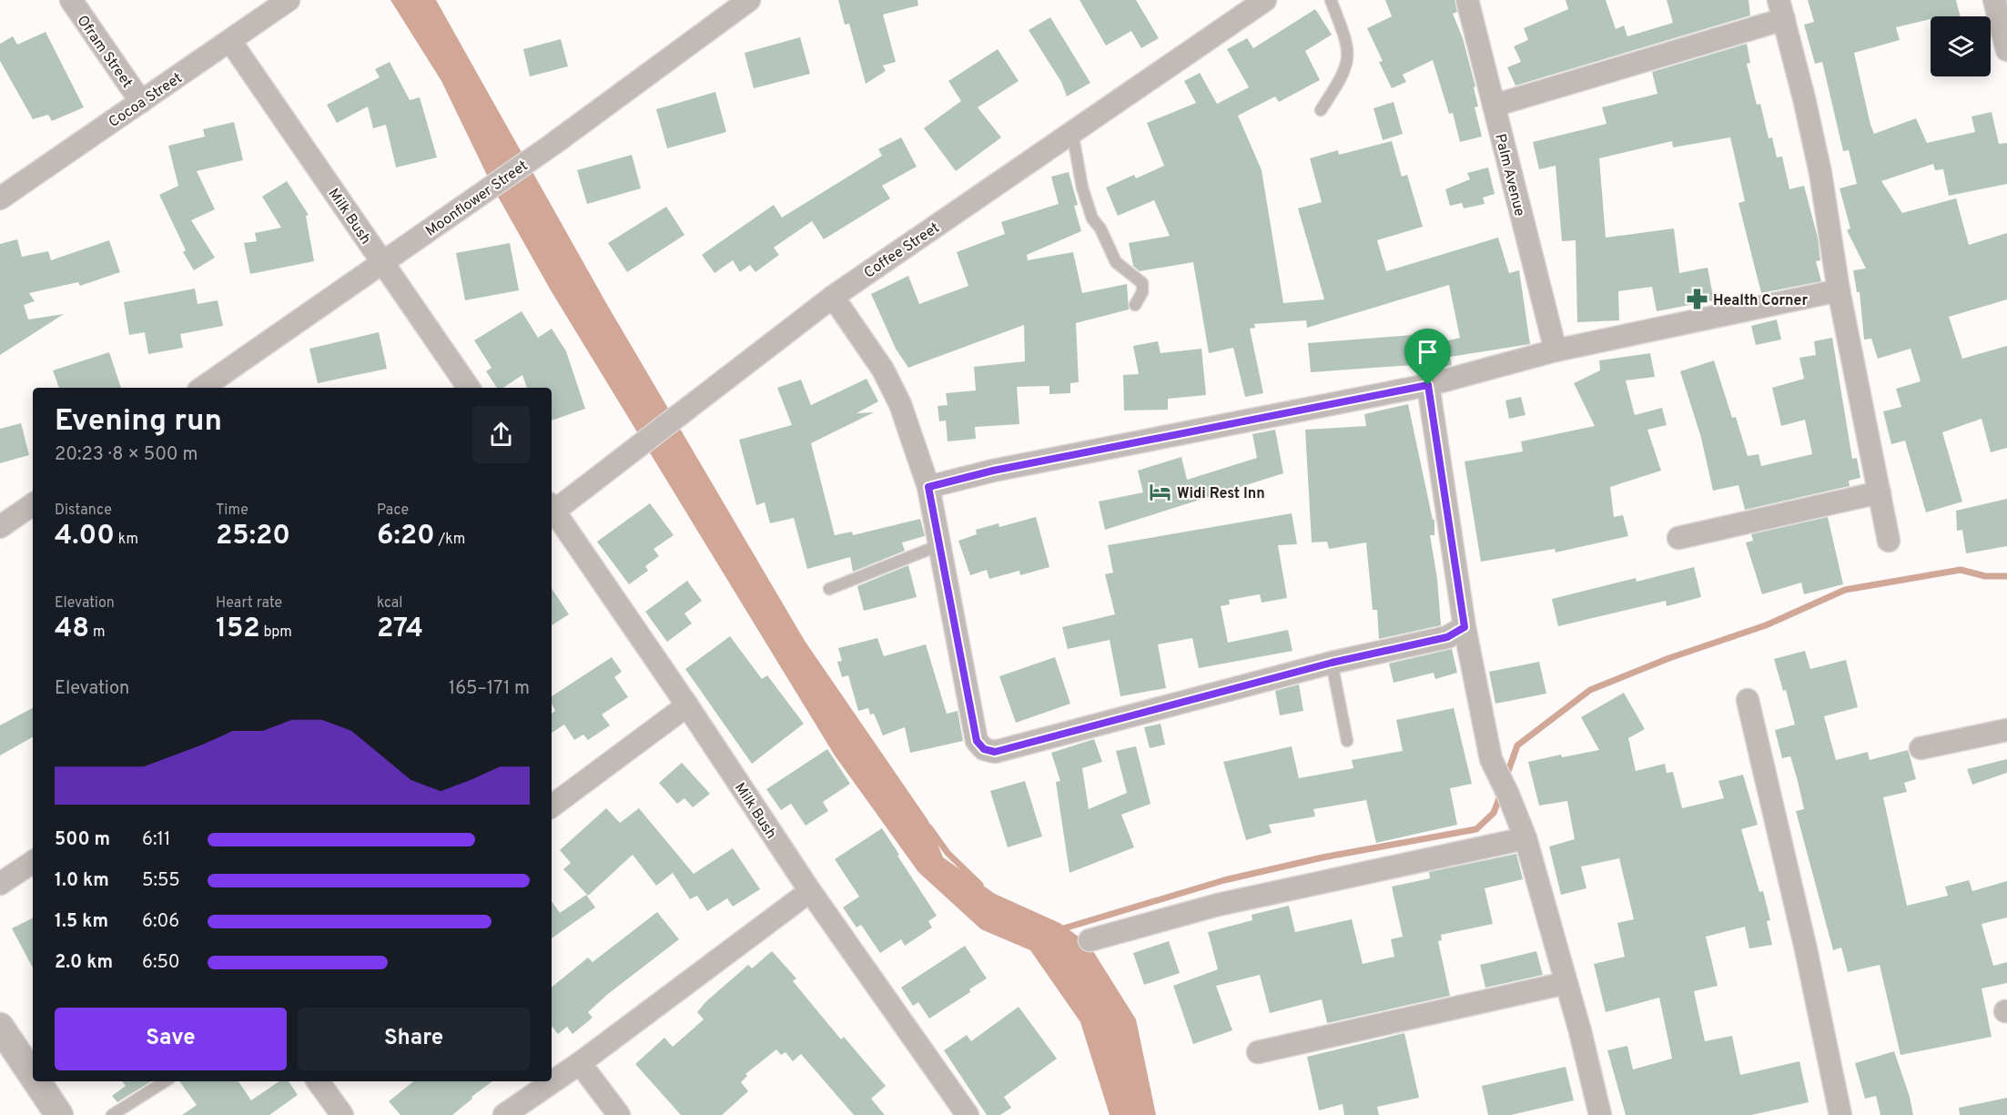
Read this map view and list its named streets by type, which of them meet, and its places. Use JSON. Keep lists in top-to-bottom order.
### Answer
{
  "streets": {
    "street": [
      "Ofram Street",
      "Cocoa Street",
      "Palm Avenue",
      "Moonflower Street",
      "Milk Bush",
      "Coffee Street"
    ]
  },
  "crossings": [
    ["Ofram Street", "Cocoa Street"],
    ["Cocoa Street", "Milk Bush"],
    ["Moonflower Street", "Milk Bush"]
  ],
  "places": {
    "pharmacy": ["Health Corner"],
    "hotel": ["Widi Rest Inn"]
  },
  "page": {
    "heading": ["Evening run", "20:23 · 8 × 500 m"],
    "stats": [
      ["Distance", "4.00 km"],
      ["Time", "25:20"],
      ["Pace", "6:20 /km"],
      ["Elevation", "48 m"],
      ["Heart rate", "152 bpm"],
      ["kcal", "274"]
    ],
    "chart": ["Elevation", "165–171 m"],
    "list": [
      {
        "name": "500 m",
        "note": "6:11"
      },
      {
        "name": "1.0 km",
        "note": "5:55"
      },
      {
        "name": "1.5 km",
        "note": "6:06"
      },
      {
        "name": "2.0 km",
        "note": "6:50"
      }
    ],
    "buttons": ["Save", "Share"]
  }
}
